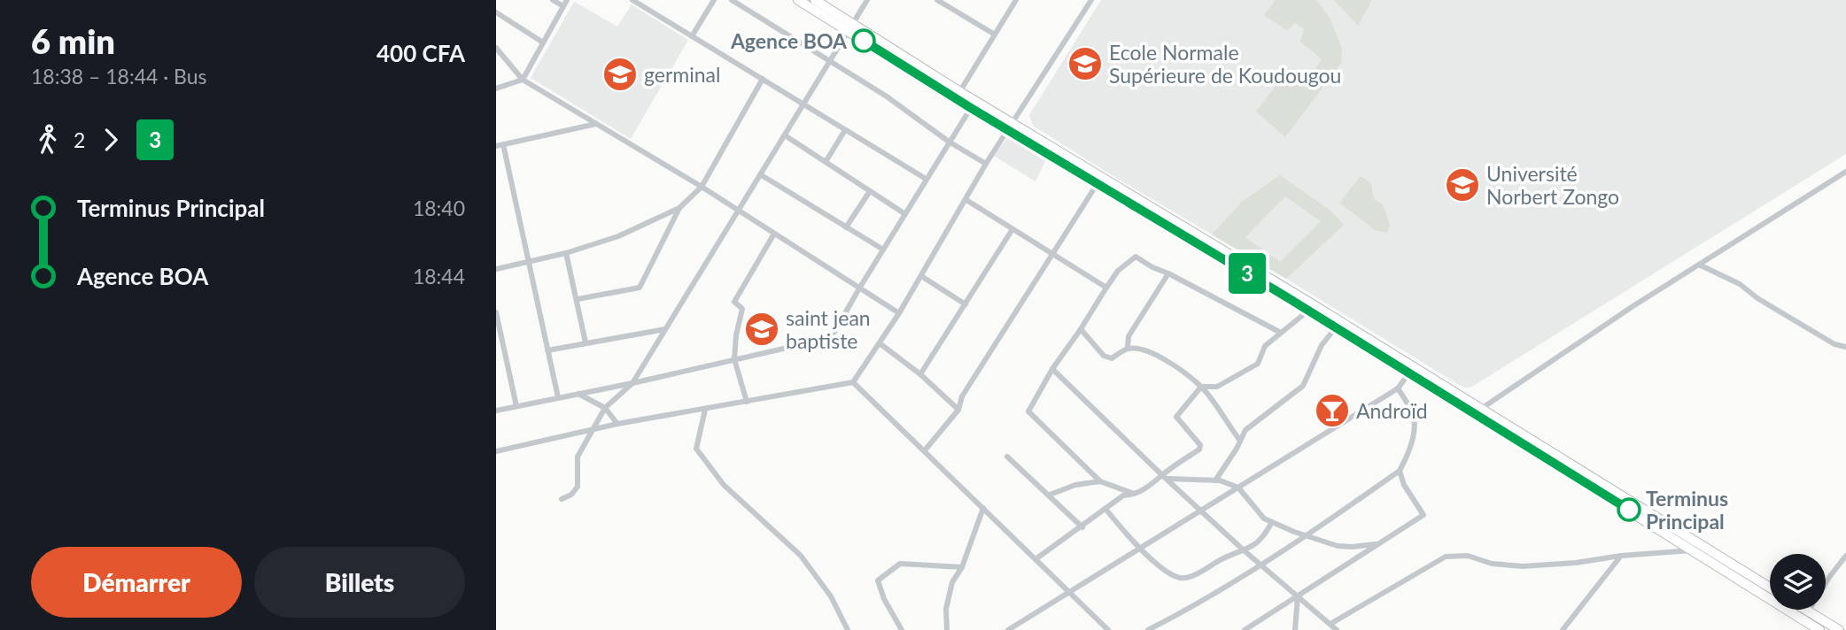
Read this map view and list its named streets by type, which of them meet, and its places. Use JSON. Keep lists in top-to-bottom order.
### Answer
{
  "places": {
    "other": ["Agence BOA", "Terminus Principal"],
    "school or university": [
      "Ecole Normale Supérieure de Koudougou",
      "germinal",
      "Université Norbert Zongo",
      "saint jean baptiste"
    ],
    "bar": ["Androïd"]
  },
  "lines": ["bus line 3"],
  "page": {
    "heading": ["6 min", "18:38 – 18:44 · Bus", "400 CFA"],
    "on_map": "3",
    "legs": ["2", "3"],
    "list": [
      {
        "name": "Terminus Principal",
        "value": "18:40"
      },
      {
        "name": "Agence BOA",
        "value": "18:44"
      }
    ],
    "buttons": ["Démarrer", "Billets"]
  }
}
